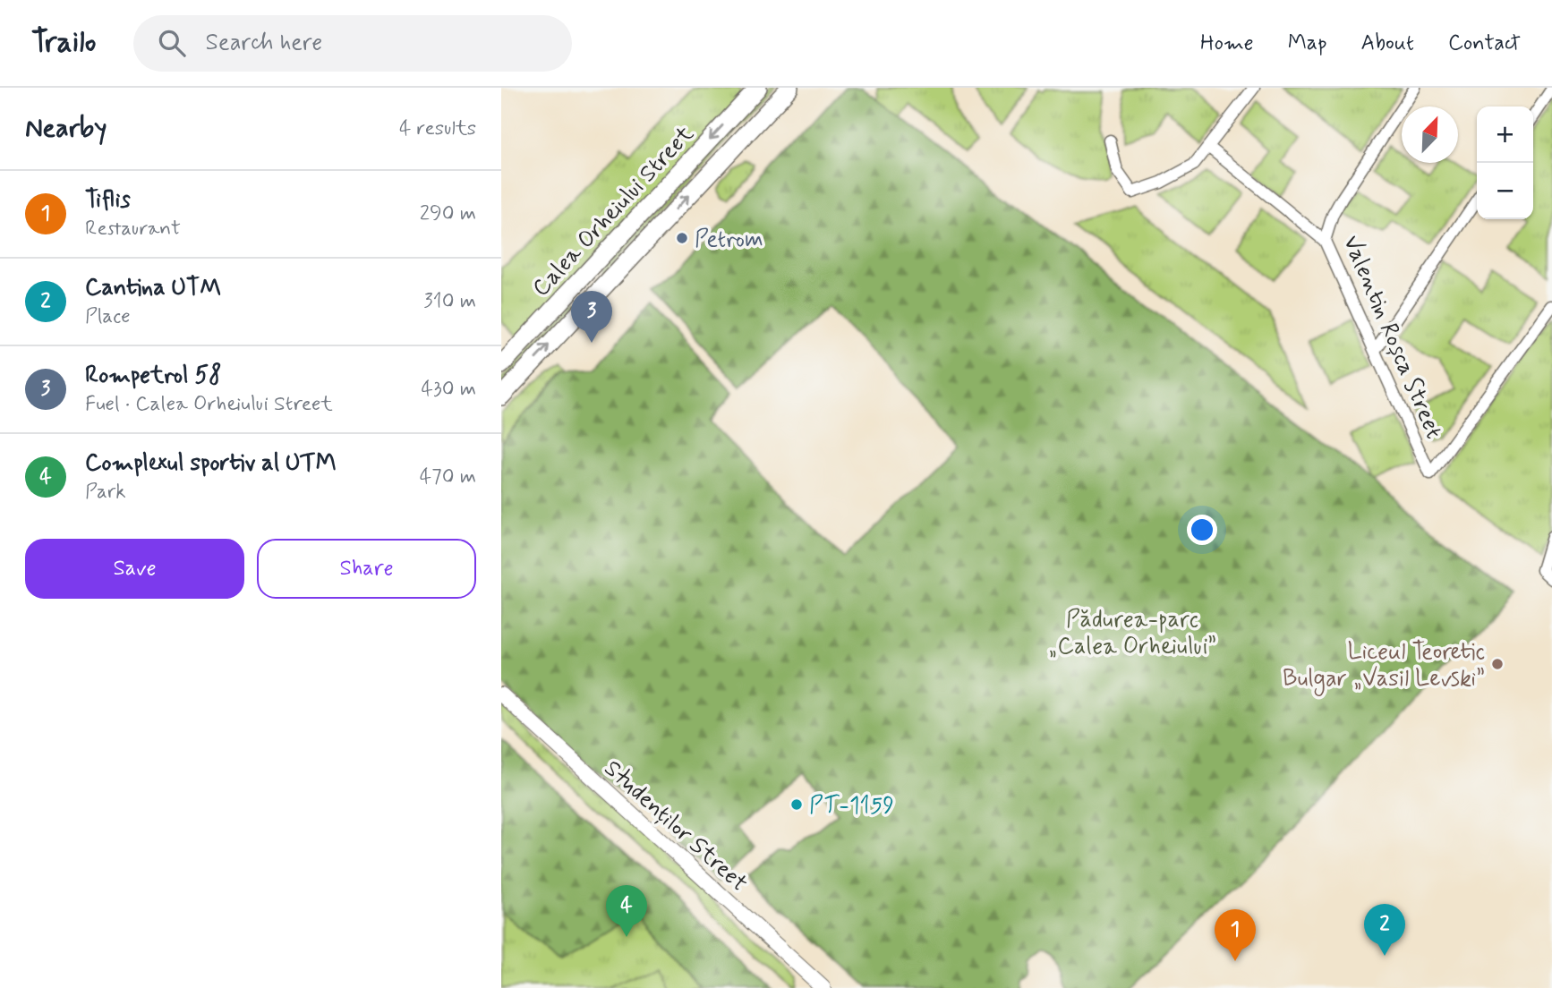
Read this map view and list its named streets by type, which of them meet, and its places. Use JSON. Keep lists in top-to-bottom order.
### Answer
{
  "streets": {
    "highway": ["Calea Orheiului Street"],
    "main road": ["Studenților Street"],
    "street": ["Valentin Roșca Street"]
  },
  "parks": ["Pădurea-parc „Calea Orheiului”"],
  "places": ["Petrom", "Liceul Teoretic Bulgar „Vasil Levski”", "PT-1159"],
  "north": "top right",
  "page": {
    "header": "Trailo",
    "search": "Search here",
    "nav": [
      "Home",
      "Map",
      "About",
      "Contact"
    ],
    "heading": ["Nearby", "4 results"],
    "map_buttons": ["+", "−"],
    "list": [
      {
        "mark": "1",
        "name": "Tiflis",
        "note": "Restaurant",
        "value": "290 m"
      },
      {
        "mark": "2",
        "name": "Cantina UTM",
        "note": "Place",
        "value": "310 m"
      },
      {
        "mark": "3",
        "name": "Rompetrol 58",
        "note": "Fuel · Calea Orheiului Street",
        "value": "430 m"
      },
      {
        "mark": "4",
        "name": "Complexul sportiv al UTM",
        "note": "Park",
        "value": "470 m"
      }
    ],
    "pins": [
      "3",
      "4",
      "2",
      "1"
    ],
    "buttons": ["Save", "Share"]
  }
}
